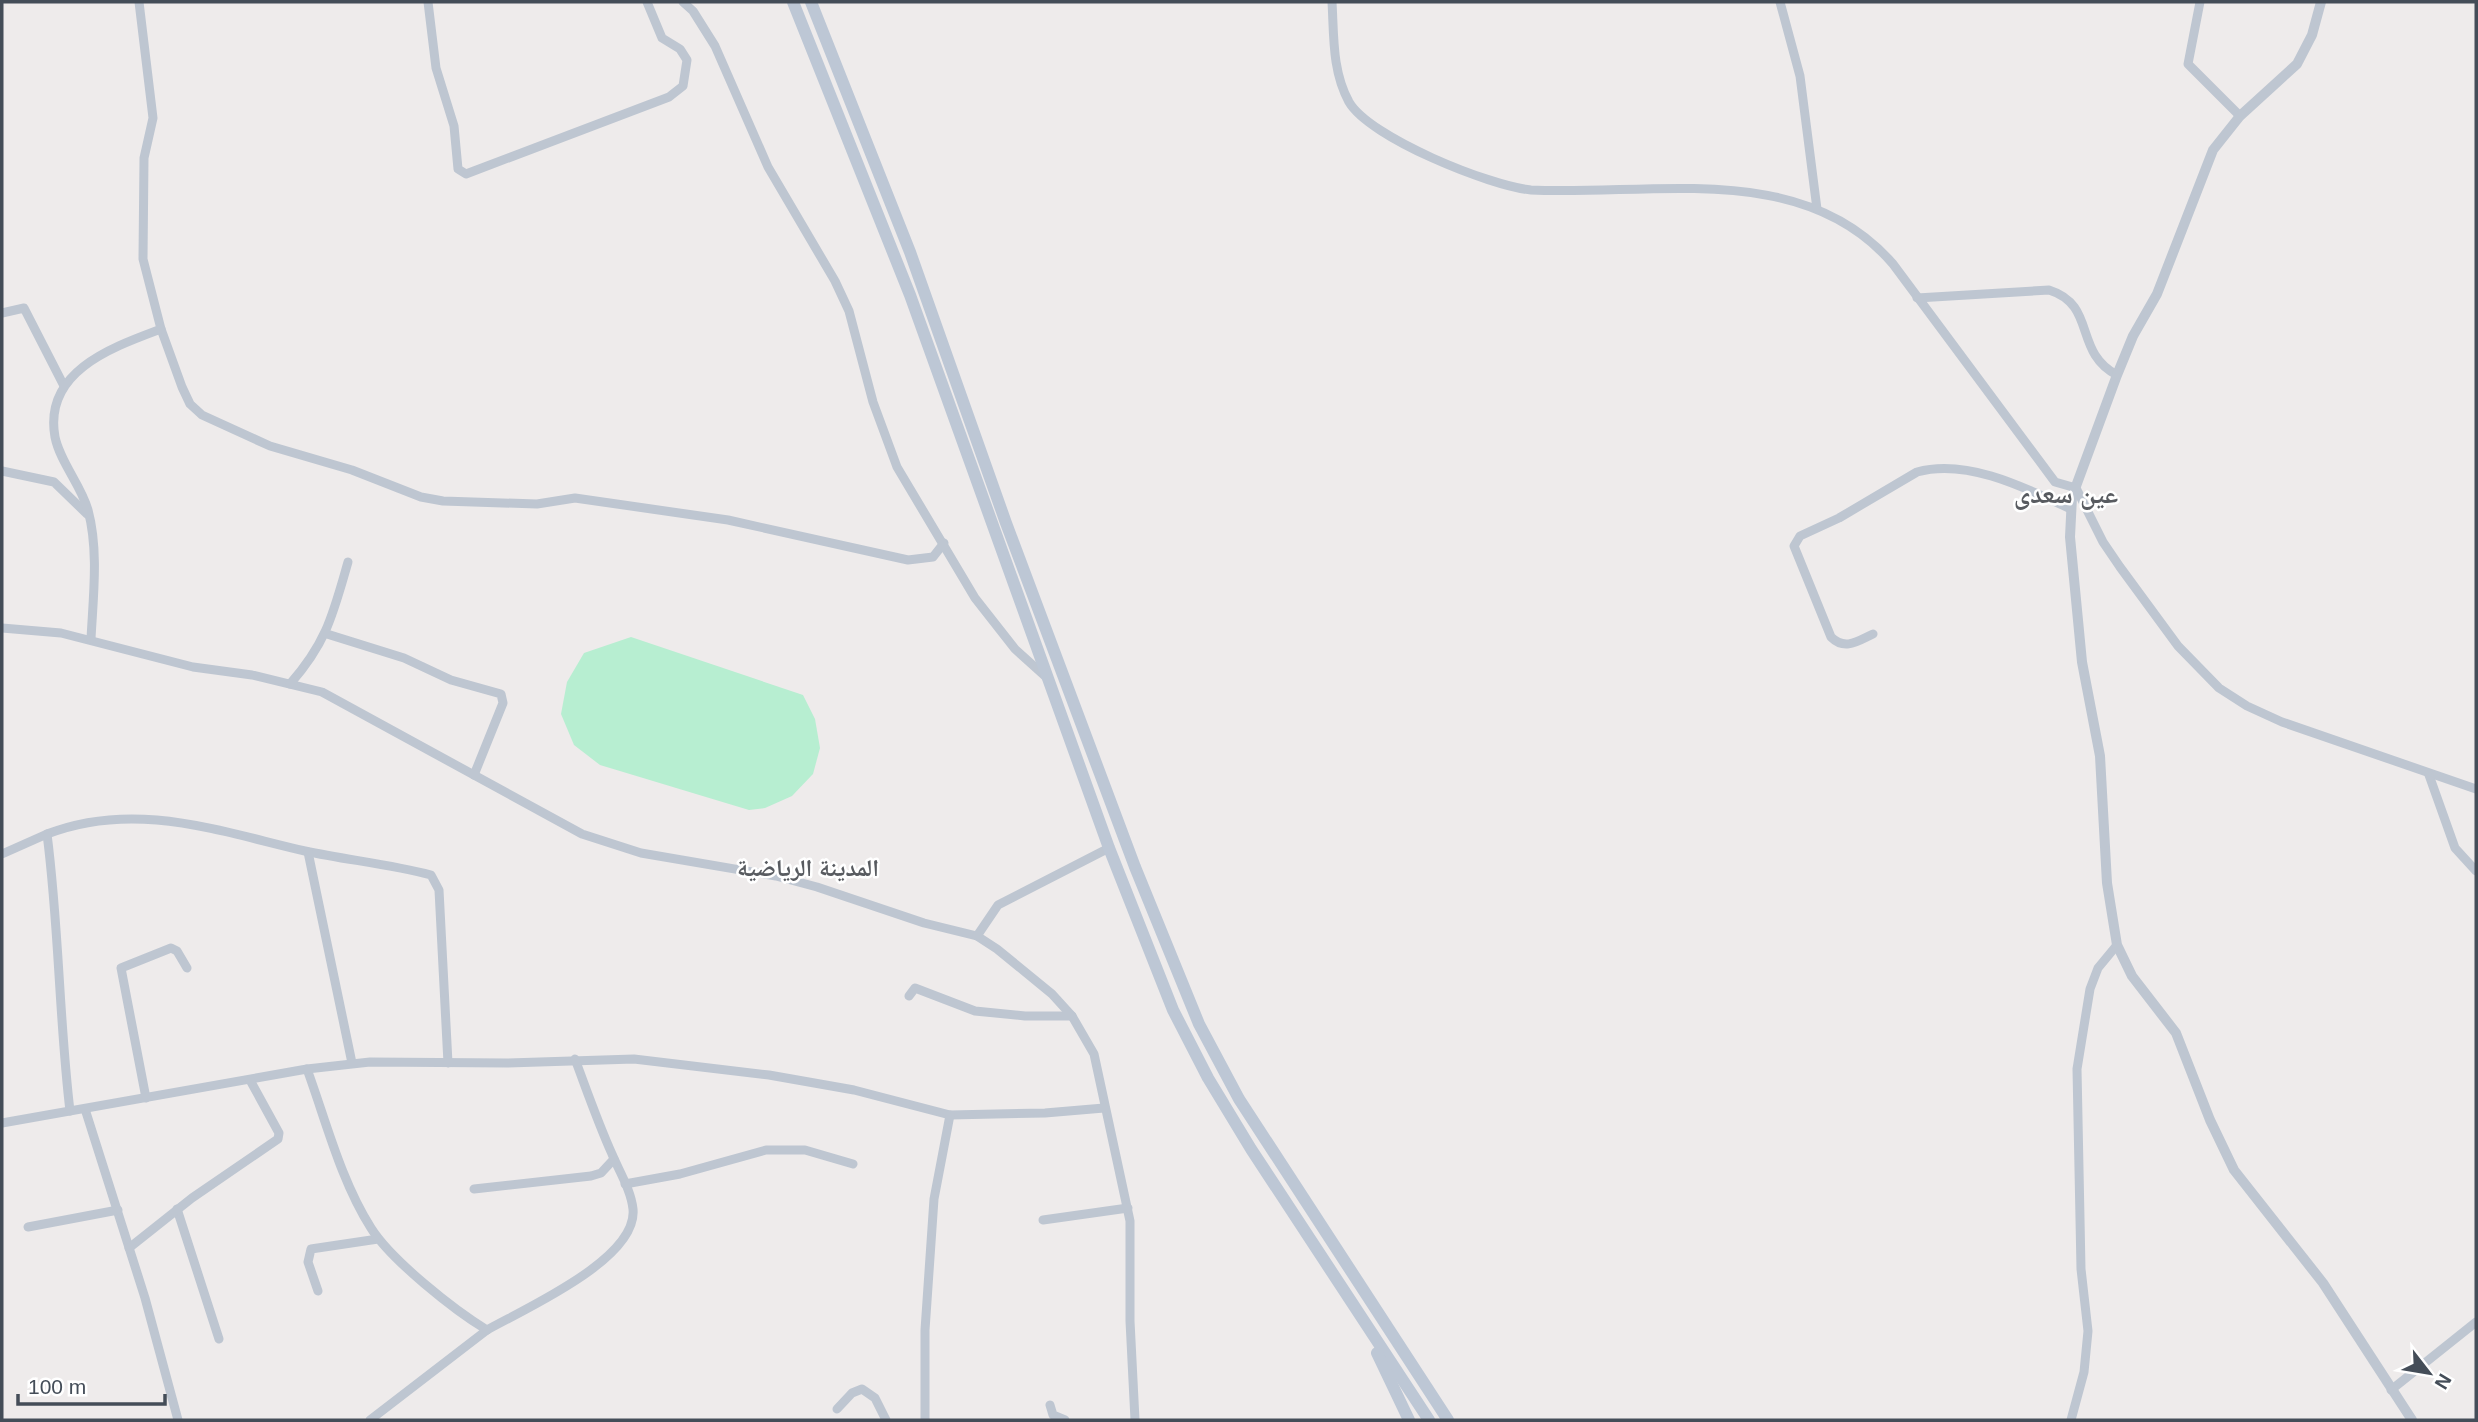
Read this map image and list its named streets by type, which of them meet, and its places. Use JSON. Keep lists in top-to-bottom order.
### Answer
{
  "districts": ["عين سعدى", "المدينة الرياضية"],
  "scale_bar": "100 m",
  "north": "bottom right"
}
